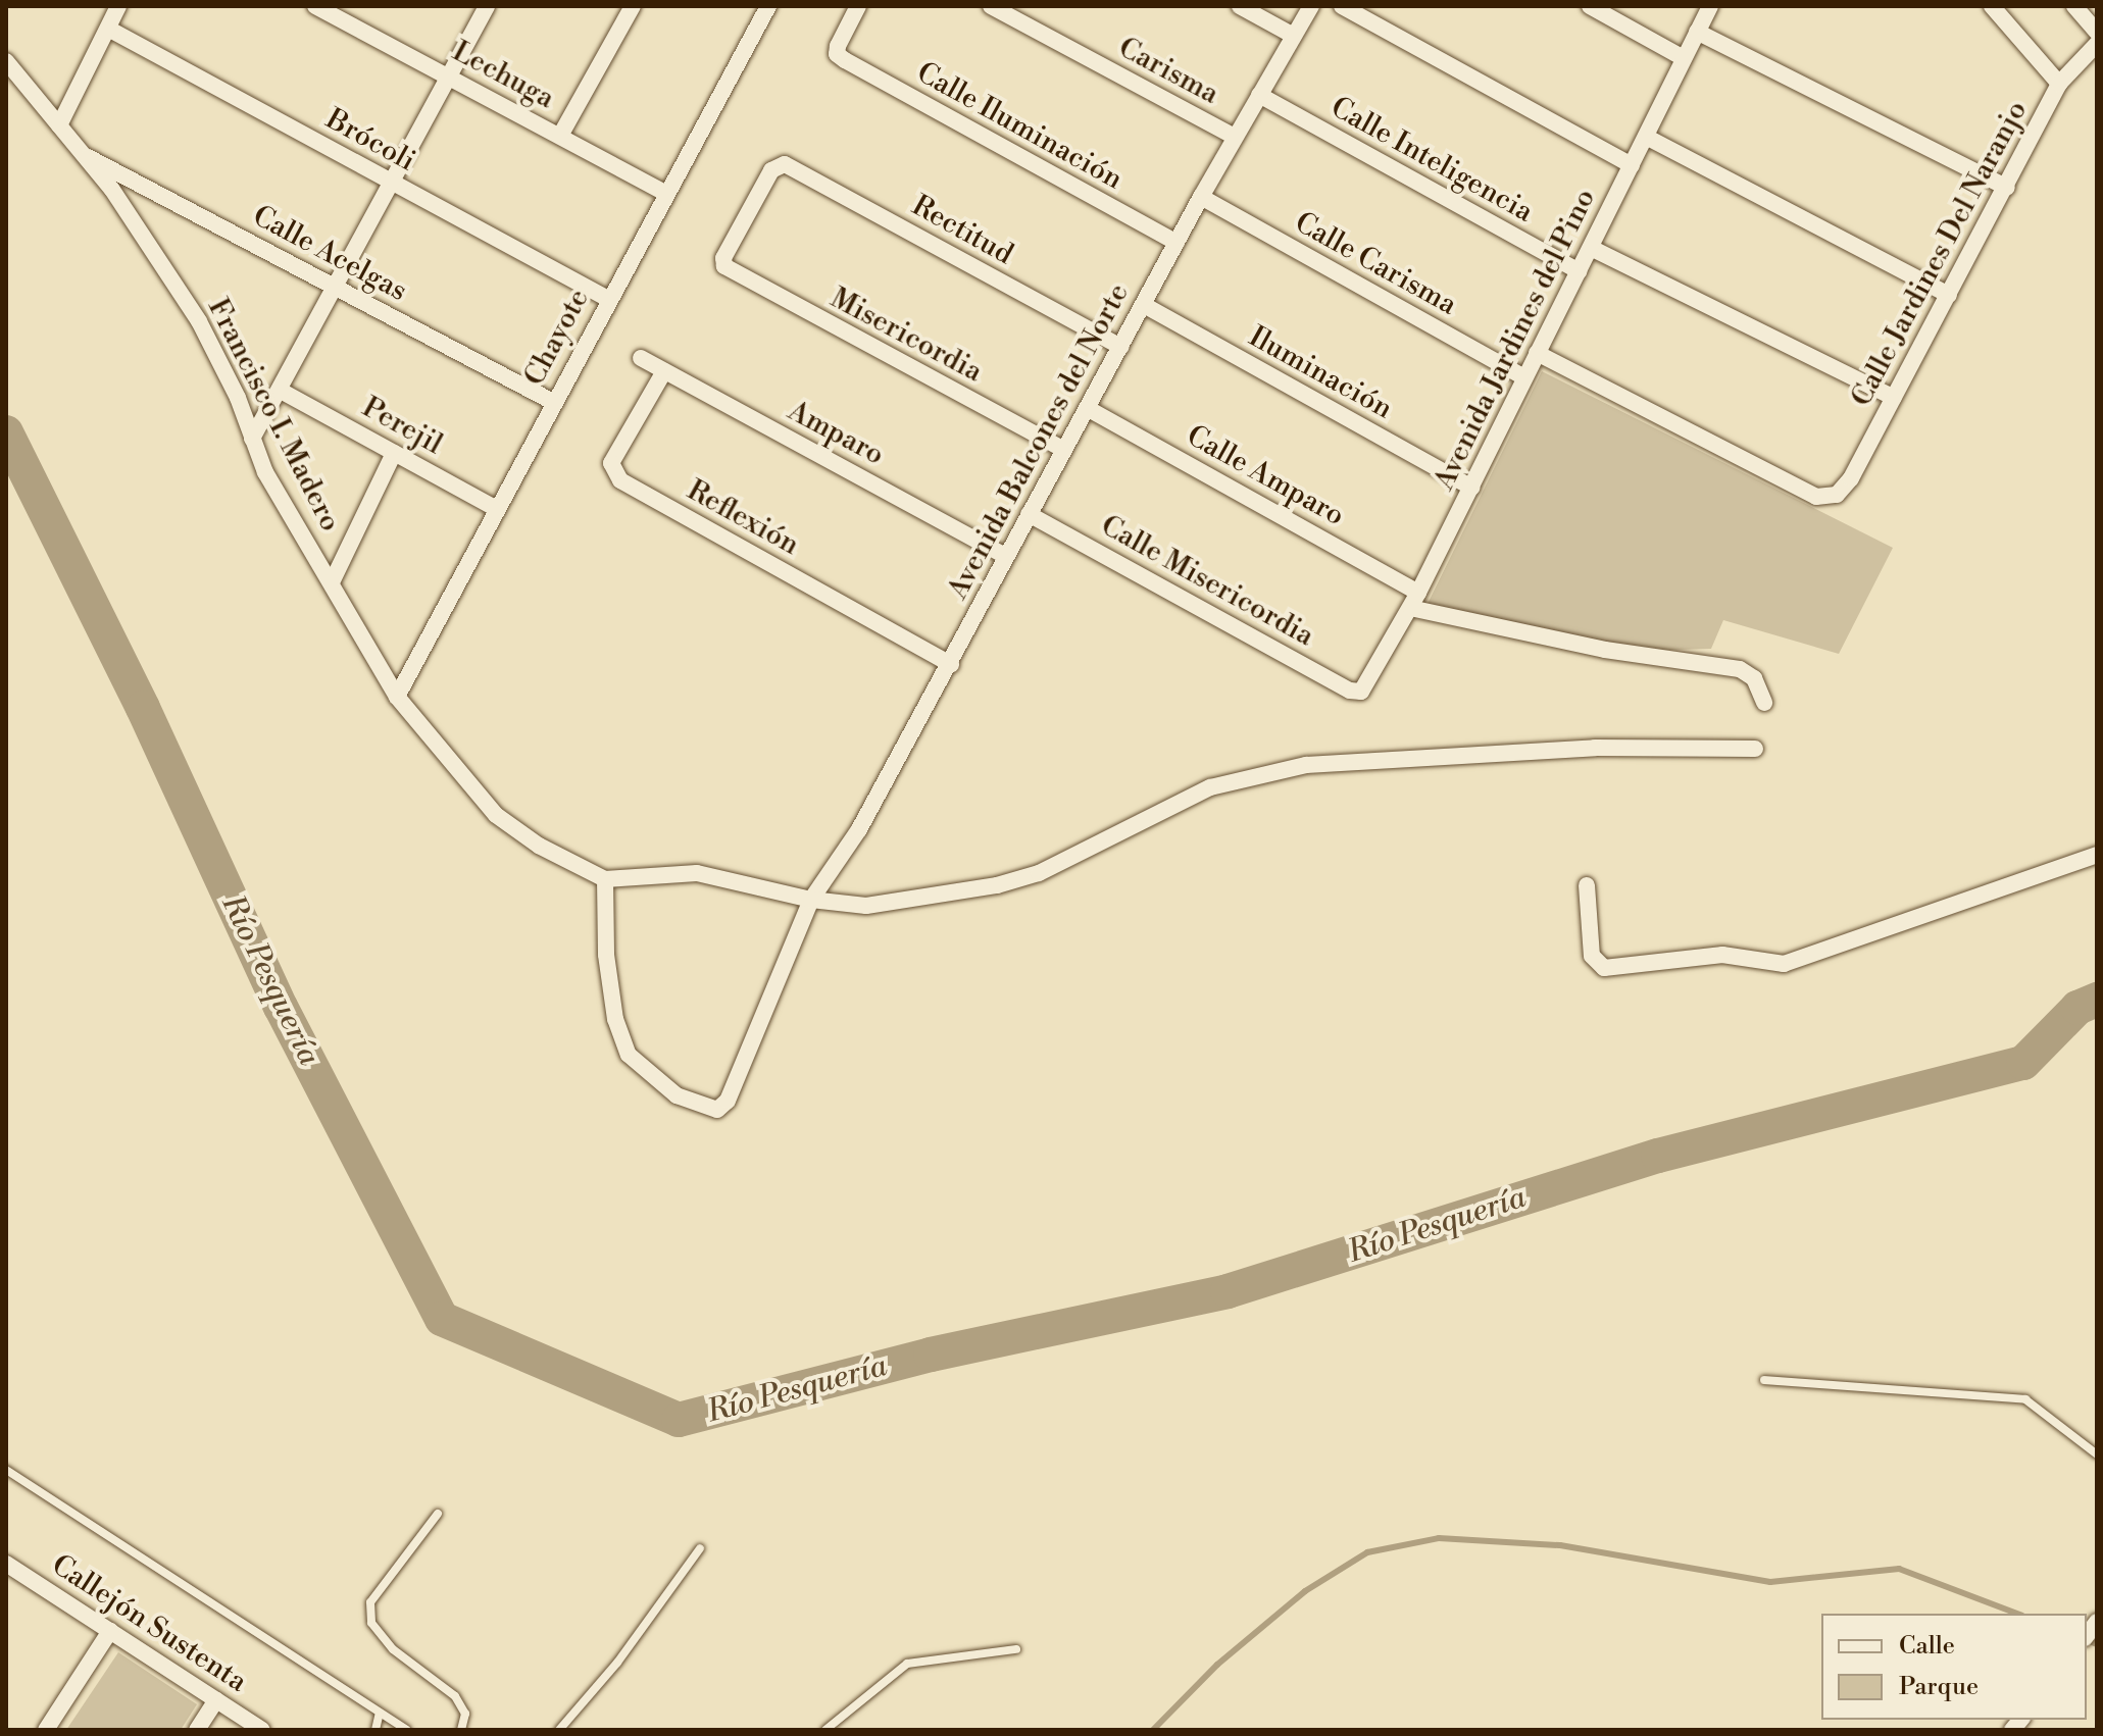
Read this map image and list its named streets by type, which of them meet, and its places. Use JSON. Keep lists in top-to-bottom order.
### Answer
{
  "streets": {
    "street": [
      "Carisma",
      "Lechuga",
      "Calle Iluminación",
      "Brócoli",
      "Calle Inteligencia",
      "Rectitud",
      "Calle Acelgas",
      "Calle Jardines Del Naranjo",
      "Calle Carisma",
      "Misericordia",
      "Chayote",
      "Avenida Jardines del Pino",
      "Iluminación",
      "Francisco I. Madero",
      "Perejil",
      "Amparo",
      "Avenida Balcones del Norte",
      "Calle Amparo",
      "Reflexión",
      "Calle Misericordia",
      "Callejón Sustenta"
    ]
  },
  "crossings": [
    ["Carisma", "Avenida Balcones del Norte"],
    ["Lechuga", "Chayote"],
    ["Calle Iluminación", "Avenida Balcones del Norte"],
    ["Brócoli", "Chayote"],
    ["Calle Inteligencia", "Avenida Jardines del Pino"],
    ["Calle Inteligencia", "Avenida Balcones del Norte"],
    ["Rectitud", "Misericordia"],
    ["Rectitud", "Avenida Balcones del Norte"],
    ["Calle Acelgas", "Chayote"],
    ["Calle Acelgas", "Francisco I. Madero"],
    ["Calle Jardines Del Naranjo", "Avenida Jardines del Pino"],
    ["Calle Carisma", "Avenida Jardines del Pino"],
    ["Calle Carisma", "Avenida Balcones del Norte"],
    ["Misericordia", "Avenida Balcones del Norte"],
    ["Chayote", "Francisco I. Madero"],
    ["Chayote", "Perejil"],
    ["Avenida Jardines del Pino", "Iluminación"],
    ["Avenida Jardines del Pino", "Calle Amparo"],
    ["Avenida Jardines del Pino", "Calle Misericordia"],
    ["Iluminación", "Avenida Balcones del Norte"],
    ["Francisco I. Madero", "Avenida Balcones del Norte"],
    ["Amparo", "Avenida Balcones del Norte"],
    ["Amparo", "Reflexión"],
    ["Avenida Balcones del Norte", "Calle Amparo"],
    ["Avenida Balcones del Norte", "Reflexión"],
    ["Avenida Balcones del Norte", "Calle Misericordia"]
  ],
  "water": ["Río Pesquería"],
  "legend": ["Calle", "Parque"]
}
